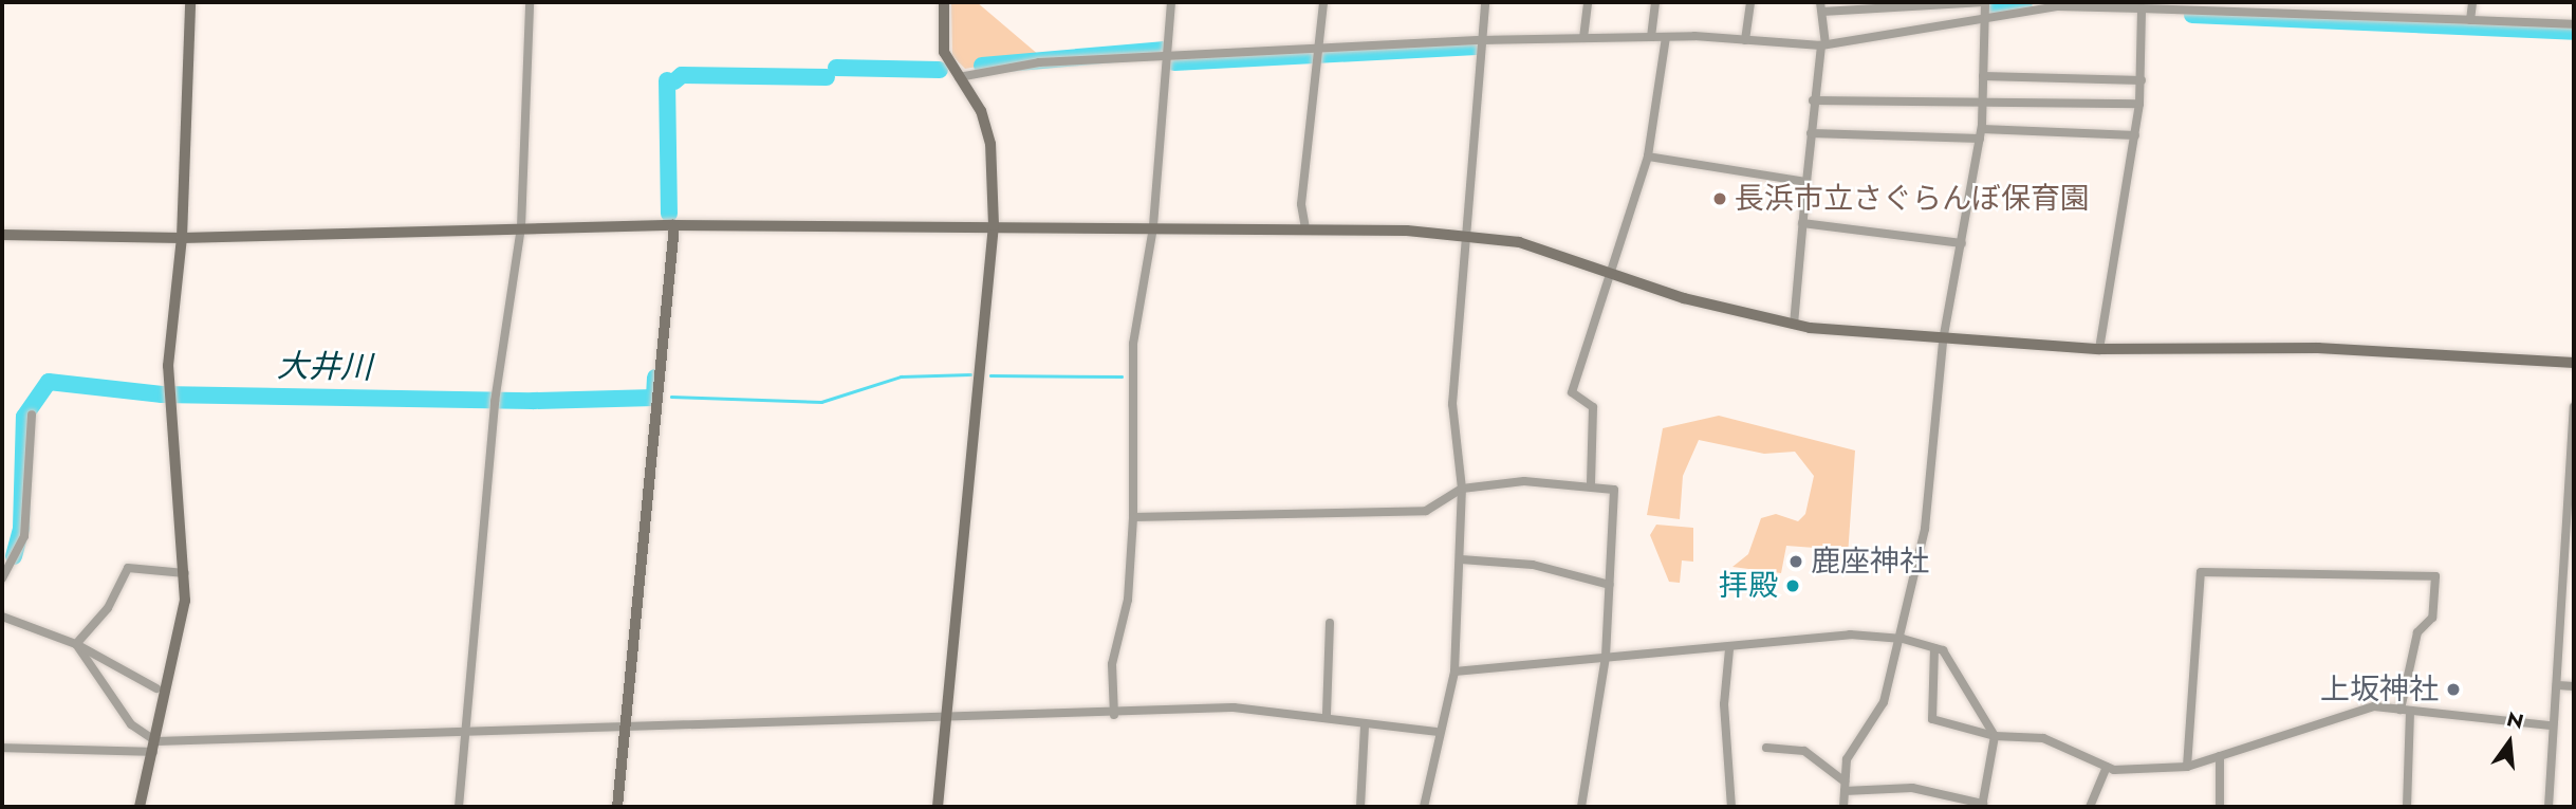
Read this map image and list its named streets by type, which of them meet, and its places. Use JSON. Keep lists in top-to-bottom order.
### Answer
{
  "water": ["大井川"],
  "places": [
    "長浜市立さぐらんぼ保育園",
    "鹿座神社",
    "拝殿",
    "上坂神社"
  ],
  "north": "top"
}
